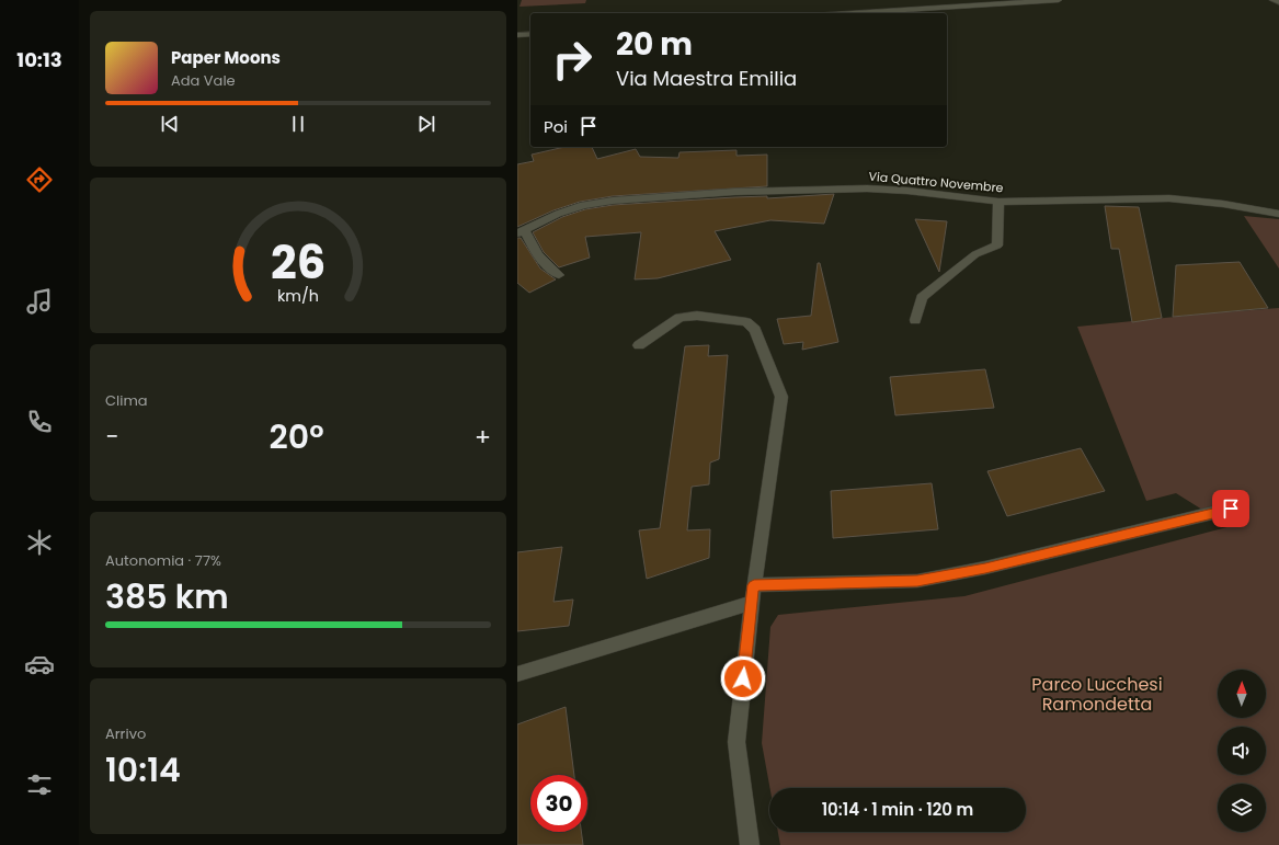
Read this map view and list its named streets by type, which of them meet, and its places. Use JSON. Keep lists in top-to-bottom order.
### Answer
{
  "streets": {
    "street": ["Via Quattro Novembre"]
  },
  "parks": ["Parco Lucchesi Ramondetta"],
  "north": "top",
  "page": {
    "tabs": "10:13",
    "turn": ["20 m", "Via Maestra Emilia"],
    "song": ["Paper Moons", "Ada Vale"],
    "then": "Poi",
    "tile": [
      "Clima",
      ["Autonomia · 77%", "385 km"],
      ["Arrivo", "10:14"]
    ],
    "heat": ["−", "20°", "+"],
    "limit": "30",
    "trip": "10:14 · 1 min · 120 m",
    "gauge": ["26", "km/h"]
  }
}
